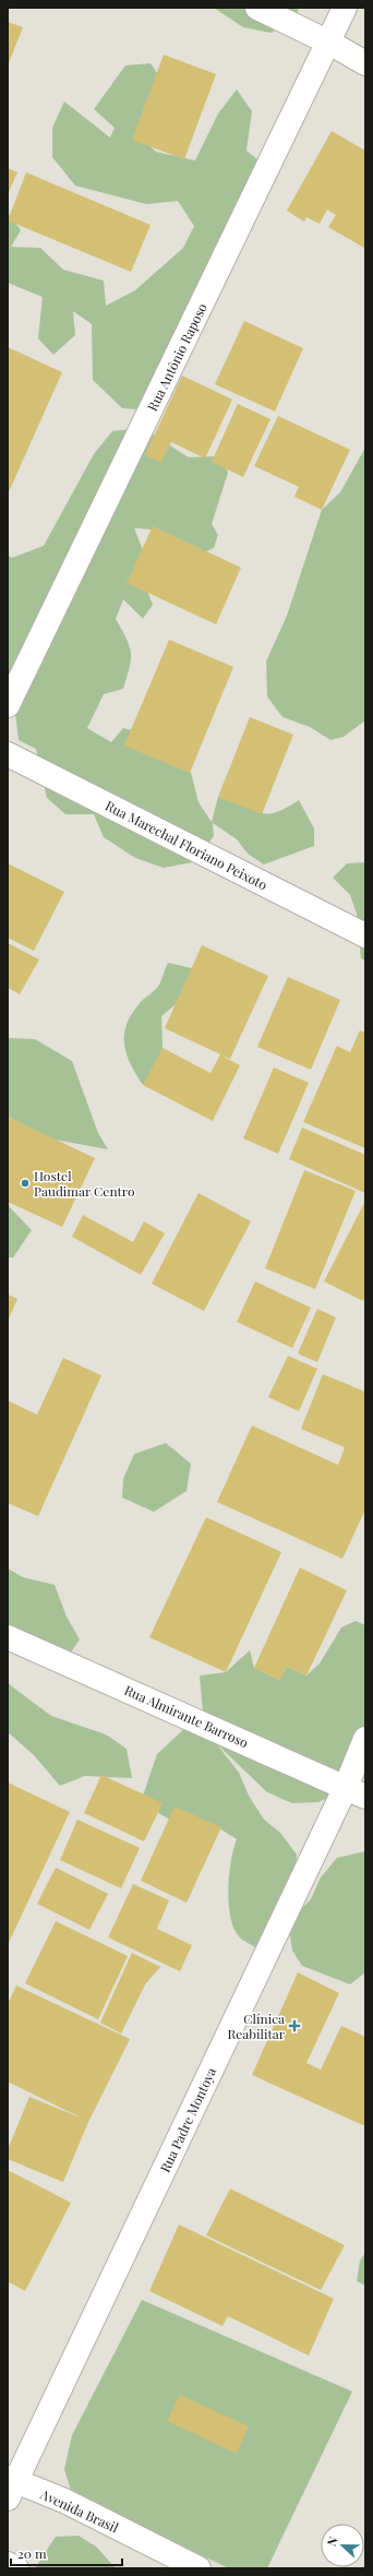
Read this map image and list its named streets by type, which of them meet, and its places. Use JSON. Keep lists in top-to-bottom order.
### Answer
{
  "streets": {
    "street": [
      "Rua Antônio Raposo",
      "Rua Marechal Floriano Peixoto",
      "Rua Almirante Barroso",
      "Rua Padre Montoya",
      "Avenida Brasil"
    ]
  },
  "crossings": [
    ["Rua Almirante Barroso", "Rua Padre Montoya"],
    ["Rua Padre Montoya", "Avenida Brasil"]
  ],
  "places": {
    "other": ["Hostel Paudimar Centro"],
    "health": ["Clínica Reabilitar"]
  },
  "scale_bar": "20 m",
  "north": "left"
}
